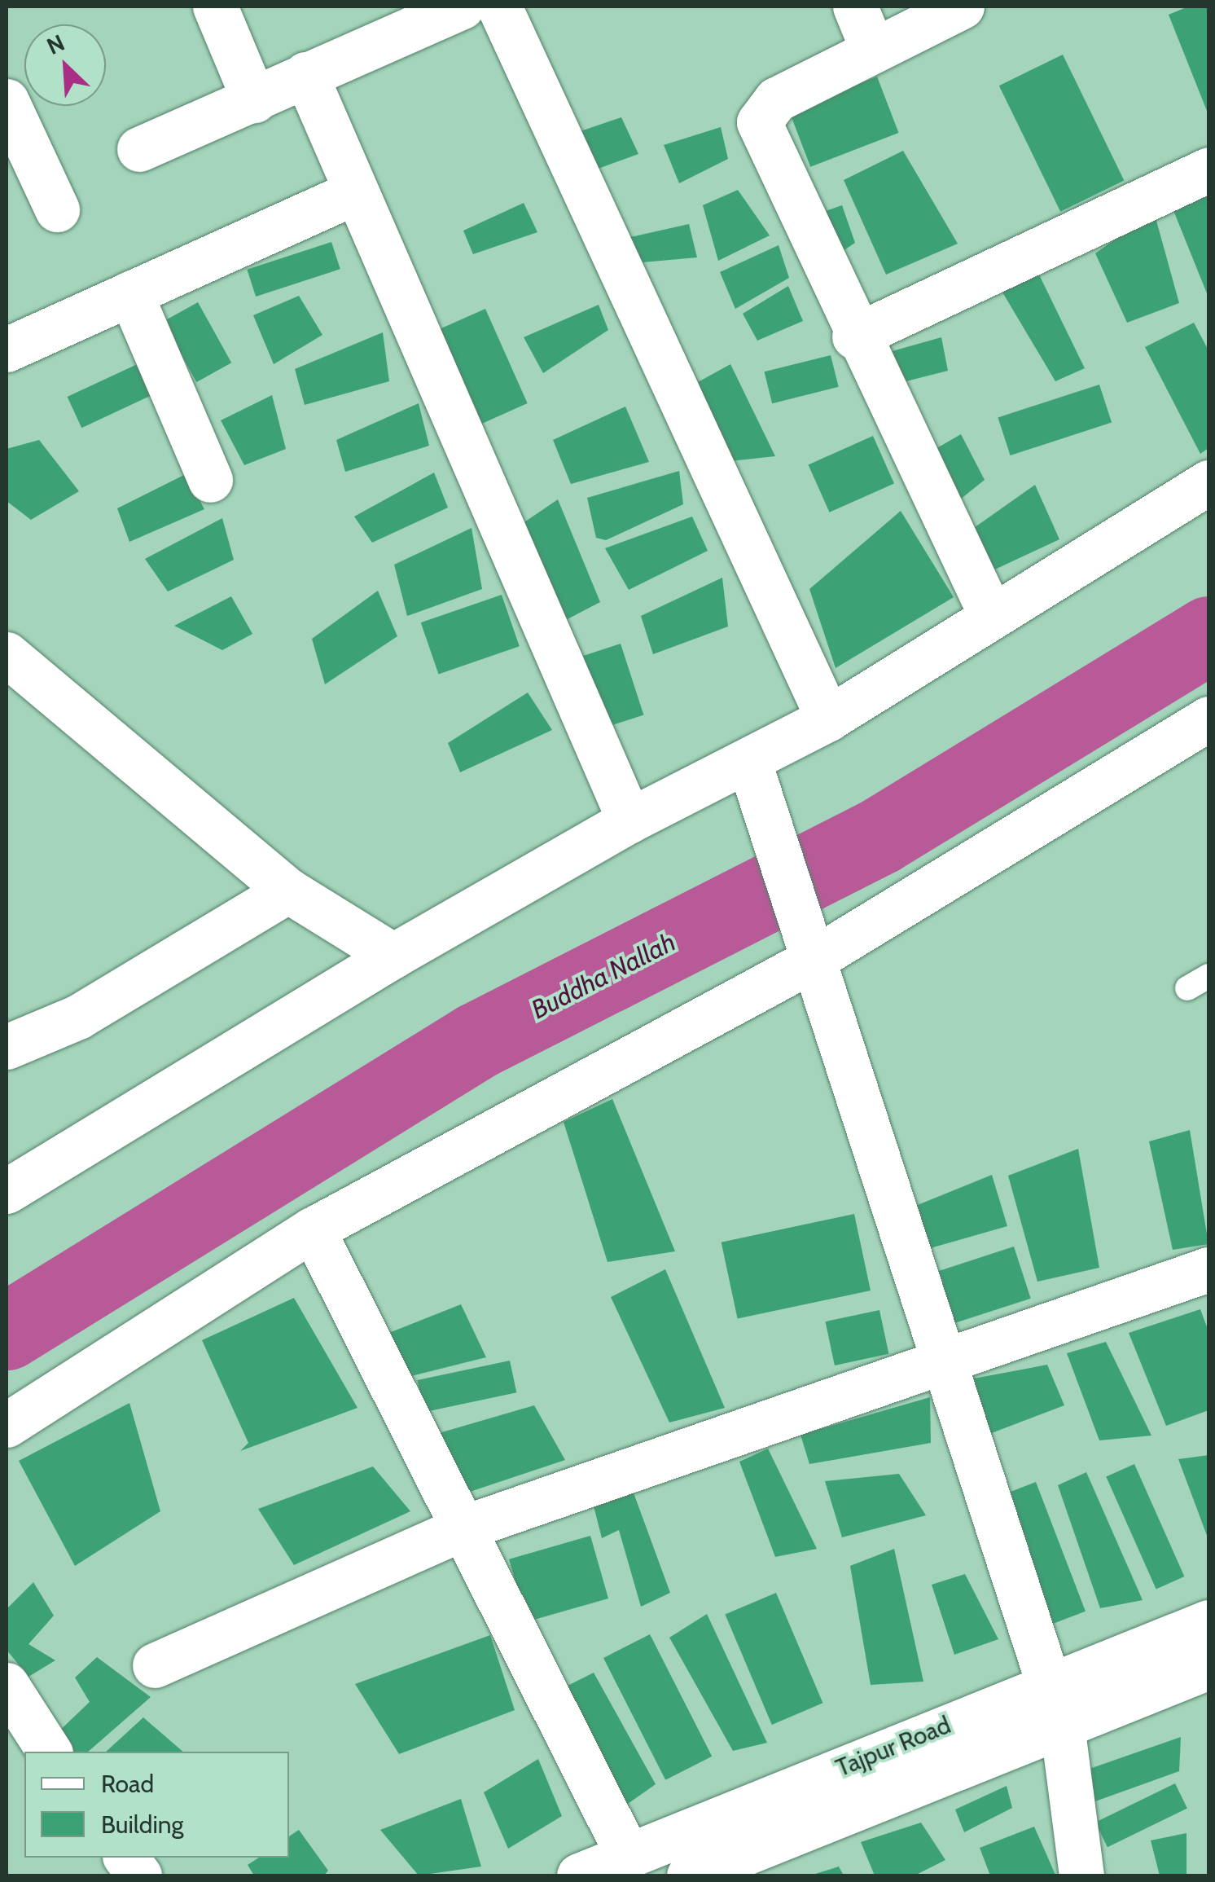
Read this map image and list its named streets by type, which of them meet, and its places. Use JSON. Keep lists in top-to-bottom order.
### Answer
{
  "streets": {
    "street": ["Tajpur Road"]
  },
  "water": ["Buddha Nallah"],
  "legend": ["Road", "Building"],
  "north": "top left"
}
